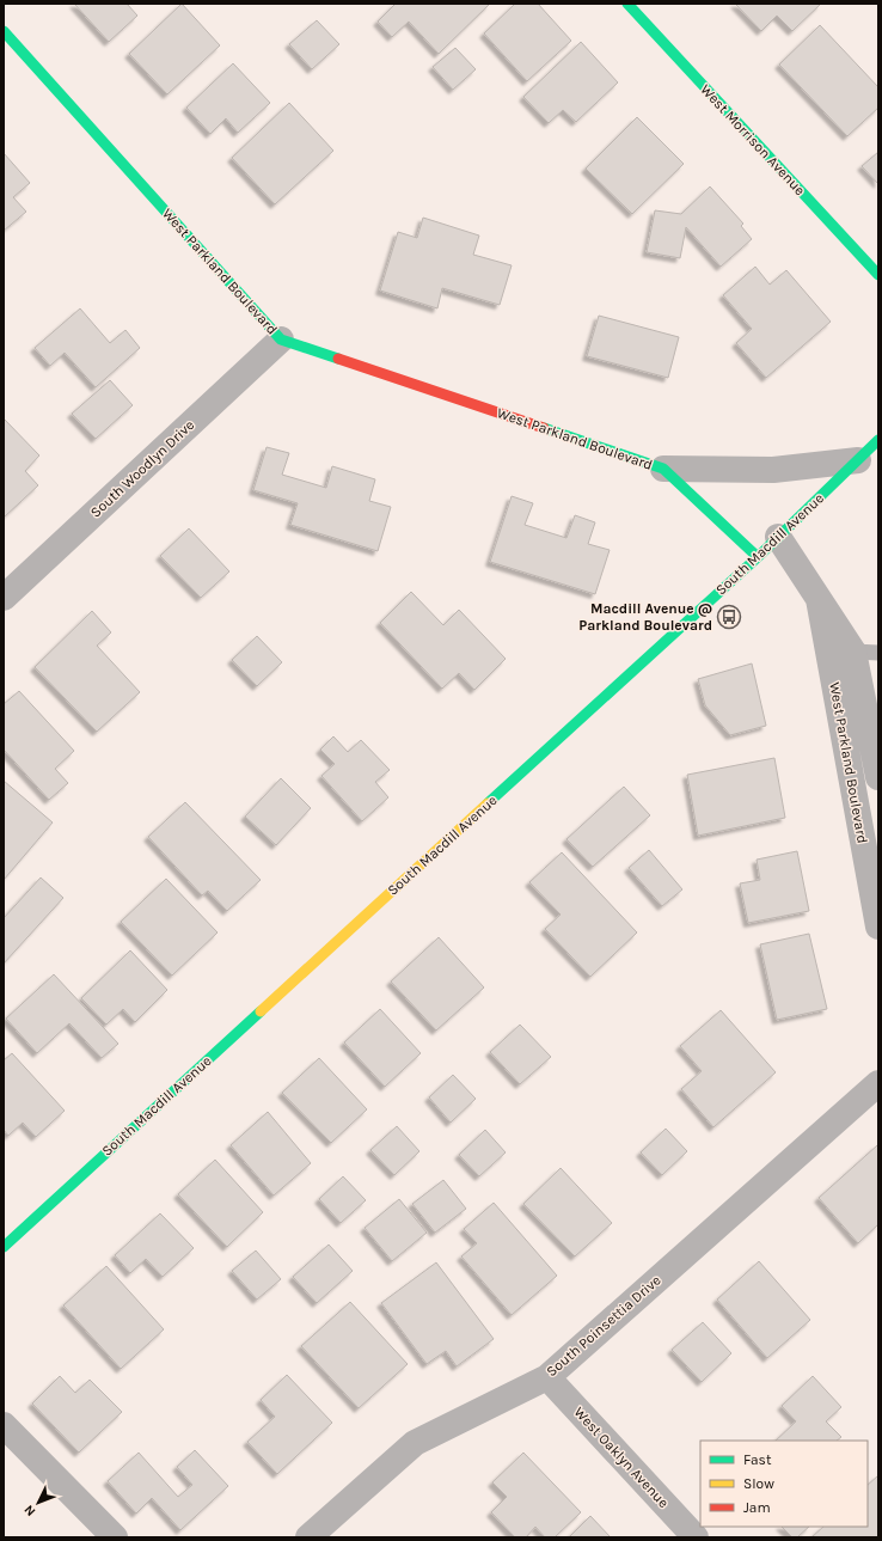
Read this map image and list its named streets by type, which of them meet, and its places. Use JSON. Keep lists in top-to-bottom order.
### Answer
{
  "streets": {
    "street": [
      "West Morrison Avenue",
      "West Parkland Boulevard",
      "South Woodlyn Drive",
      "South Macdill Avenue",
      "South Poinsettia Drive",
      "West Oaklyn Avenue"
    ]
  },
  "crossings": [
    ["West Parkland Boulevard", "South Woodlyn Drive"],
    ["West Parkland Boulevard", "South Macdill Avenue"],
    ["South Poinsettia Drive", "West Oaklyn Avenue"]
  ],
  "places": {
    "bus stop": ["Macdill Avenue @ Parkland Boulevard"]
  },
  "legend": ["Fast", "Slow", "Jam"],
  "north": "bottom left"
}
